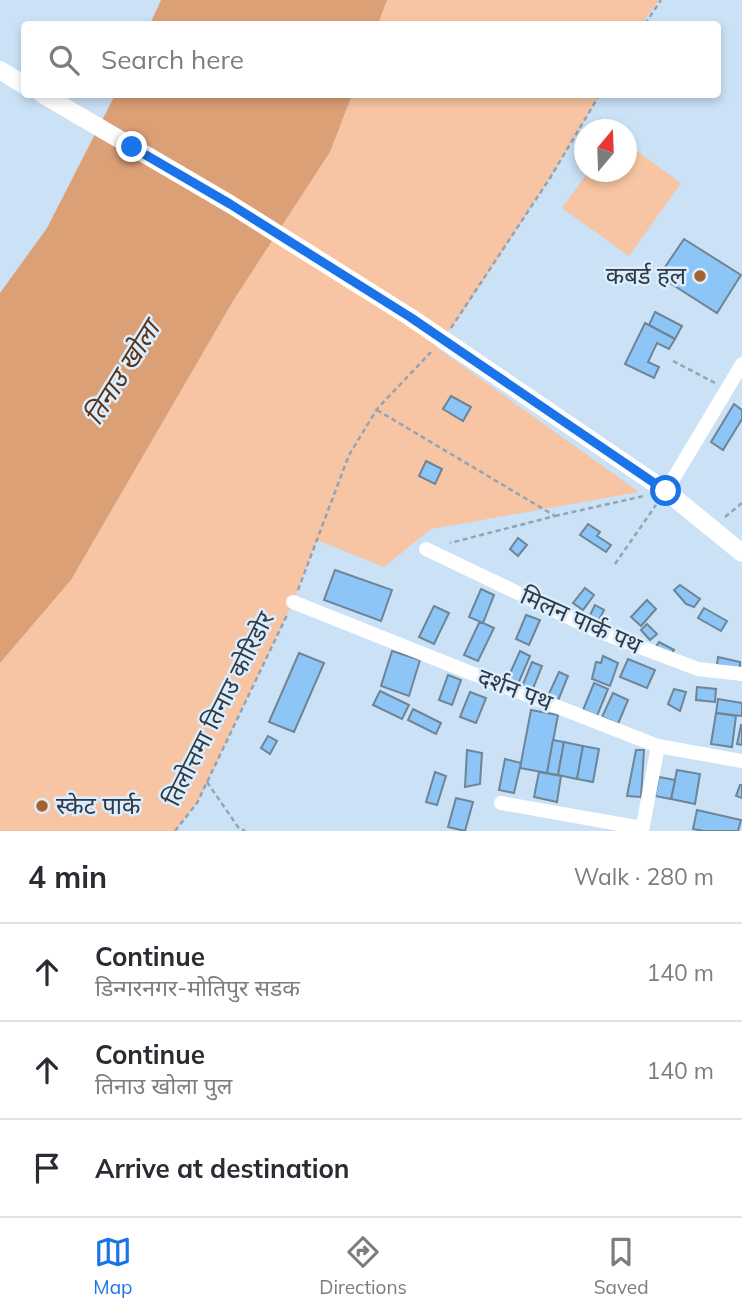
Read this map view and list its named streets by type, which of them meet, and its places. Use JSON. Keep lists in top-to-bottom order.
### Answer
{
  "streets": {
    "street": ["मिलन पार्क पथ", "दर्शन पथ"],
    "path": ["तिलोत्तमा तिनाउ कोरिडोर"]
  },
  "crossings": [
    ["दर्शन पथ", "तिलोत्तमा तिनाउ कोरिडोर"]
  ],
  "water": ["तिनाउ खोला"],
  "places": ["कबर्ड हल", "स्केट पार्क"],
  "north": "top",
  "page": {
    "search": "Search here",
    "heading": ["4 min", "Walk · 280 m"],
    "list": [
      ["Continue", "डिन्गरनगर-मोतिपुर सडक", "140 m"],
      ["Continue", "तिनाउ खोला पुल", "140 m"],
      "Arrive at destination"
    ],
    "nav": ["Map", "Directions", "Saved"]
  }
}
